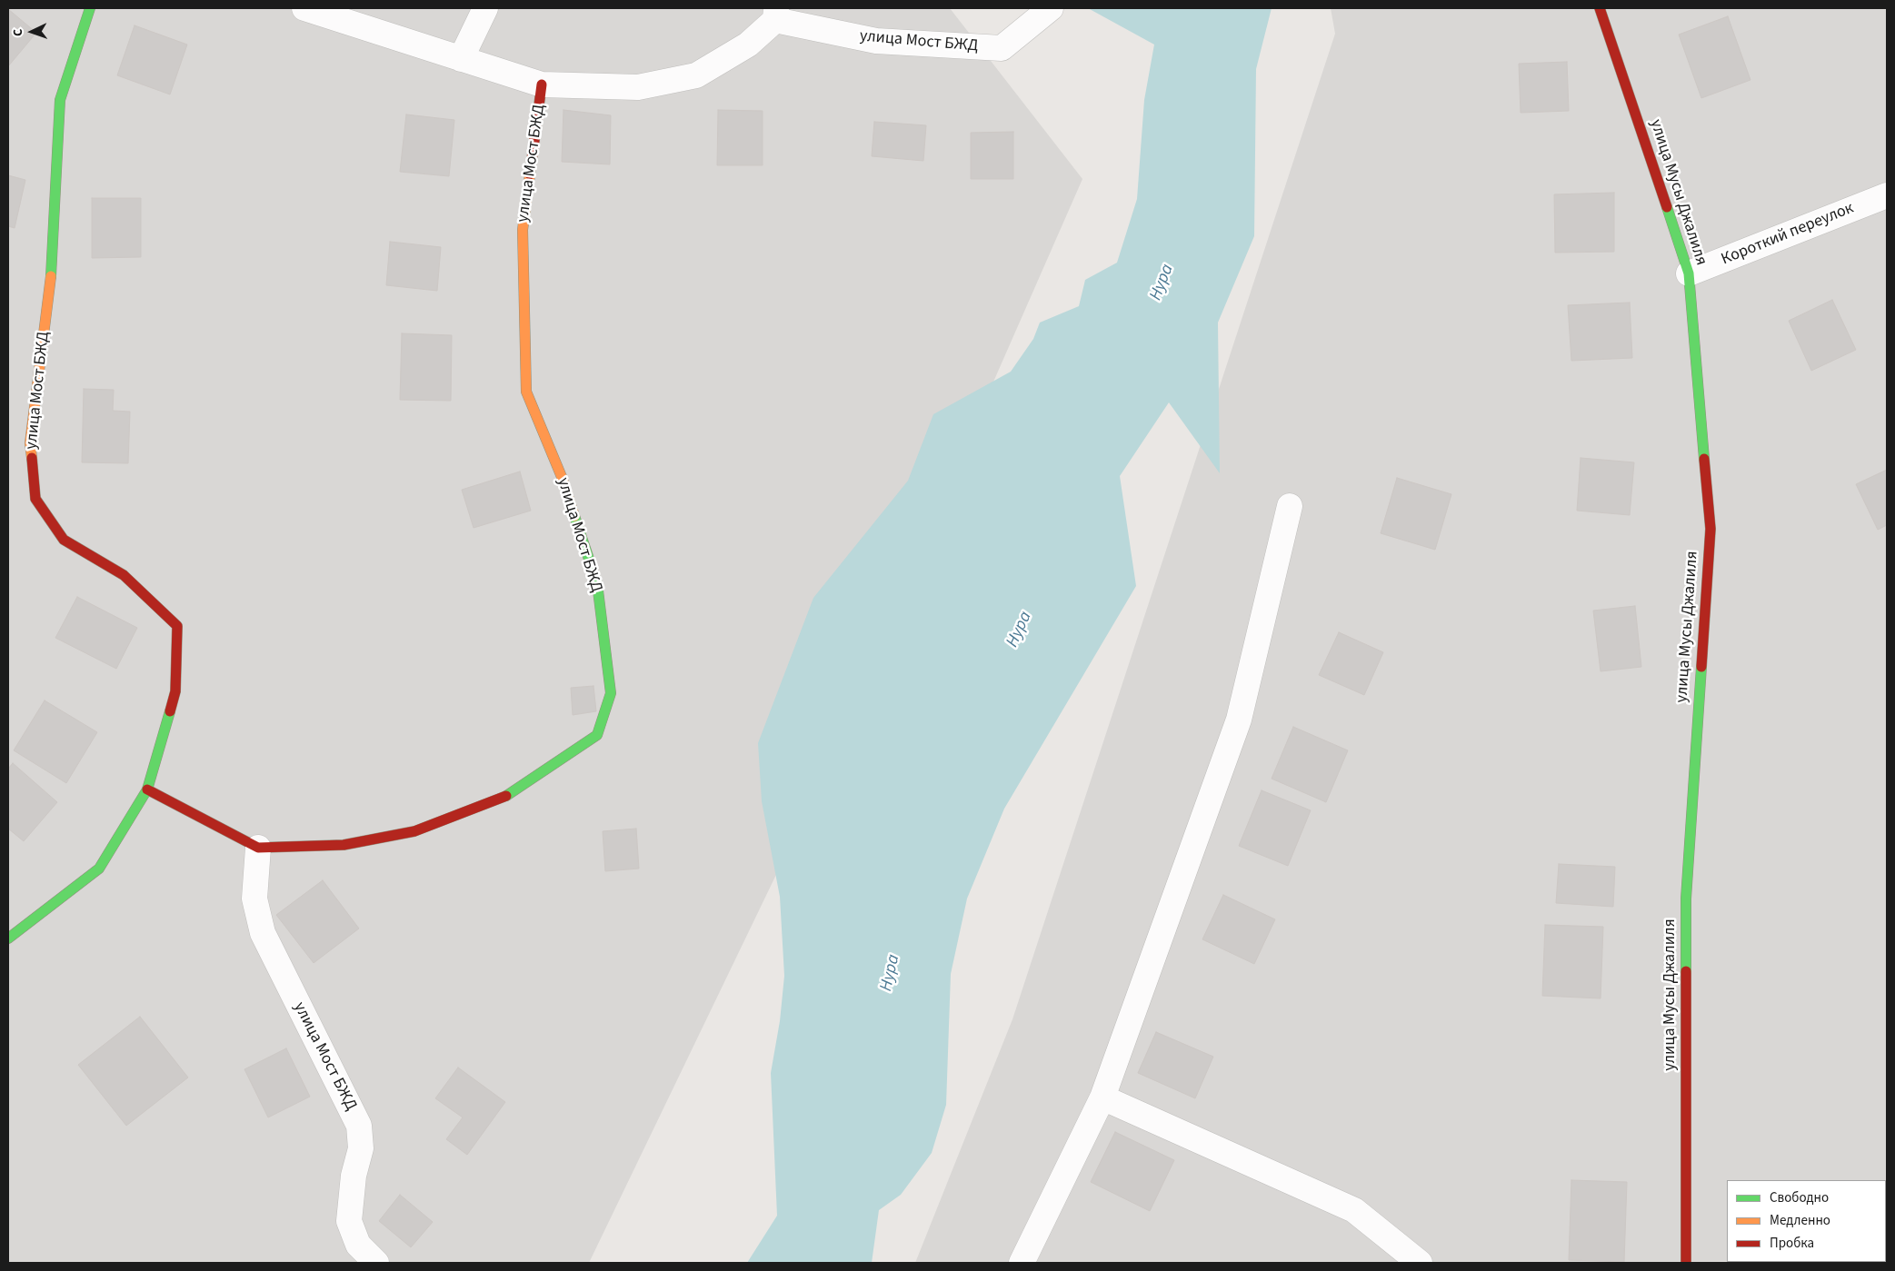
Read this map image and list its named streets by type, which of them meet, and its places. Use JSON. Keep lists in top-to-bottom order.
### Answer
{
  "streets": {
    "street": ["улица Мост БЖД", "улица Мусы Джалиля", "Короткий переулок"]
  },
  "crossings": [
    ["улица Мусы Джалиля", "Короткий переулок"]
  ],
  "water": ["Нура"],
  "legend": ["Свободно", "Медленно", "Пробка"],
  "north": "left"
}
